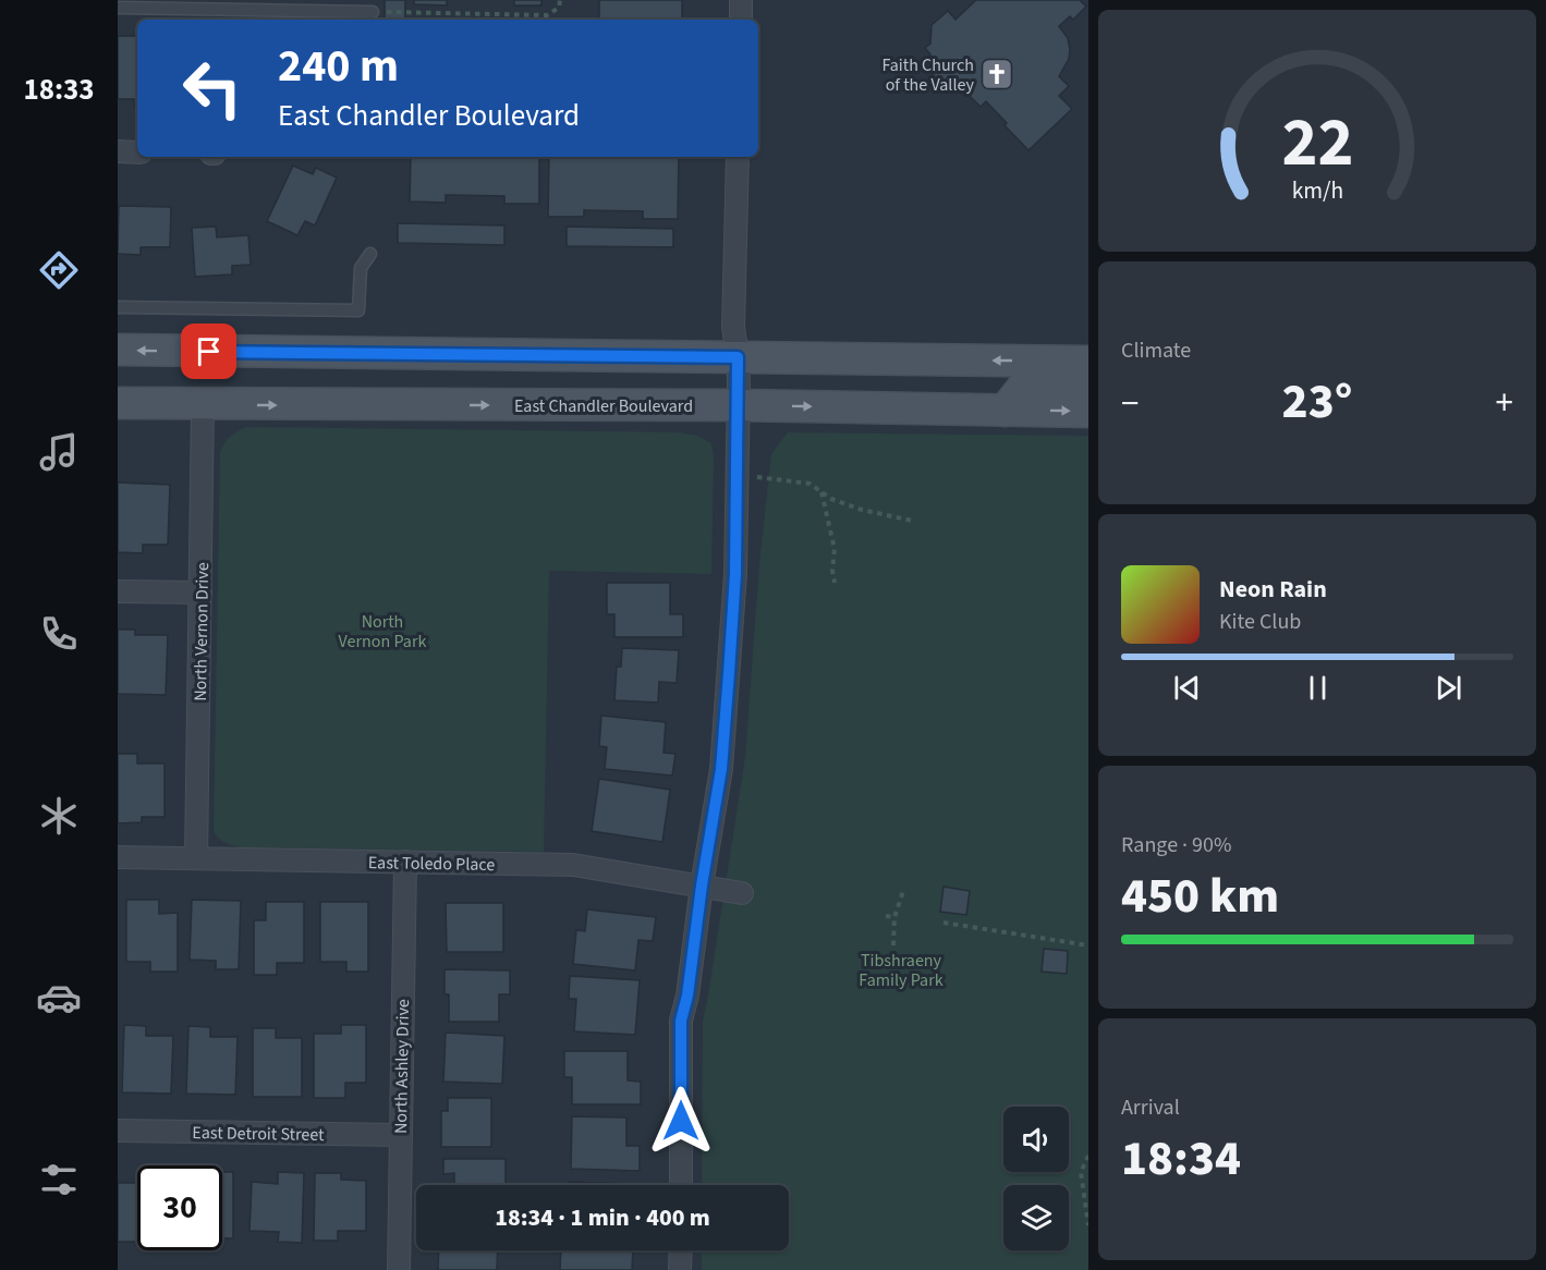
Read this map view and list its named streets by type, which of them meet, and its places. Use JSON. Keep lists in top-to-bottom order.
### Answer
{
  "streets": {
    "main road": ["East Chandler Boulevard"],
    "street": [
      "North Vernon Drive",
      "East Toledo Place",
      "North Ashley Drive",
      "East Detroit Street"
    ]
  },
  "crossings": [
    ["East Chandler Boulevard", "North Vernon Drive"],
    ["North Vernon Drive", "East Toledo Place"],
    ["East Toledo Place", "North Ashley Drive"],
    ["North Ashley Drive", "East Detroit Street"]
  ],
  "parks": ["North Vernon Park", "Tibshraeny Family Park"],
  "places": {
    "church": ["Faith Church of the Valley"]
  },
  "page": {
    "tabs": "18:33",
    "turn": ["240 m", "East Chandler Boulevard"],
    "tile": [
      "Climate",
      ["Range · 90%", "450 km"],
      ["Arrival", "18:34"]
    ],
    "heat": ["−", "23°", "+"],
    "song": ["Neon Rain", "Kite Club"],
    "limit": "30",
    "trip": "18:34 · 1 min · 400 m",
    "gauge": ["22", "km/h"]
  }
}
